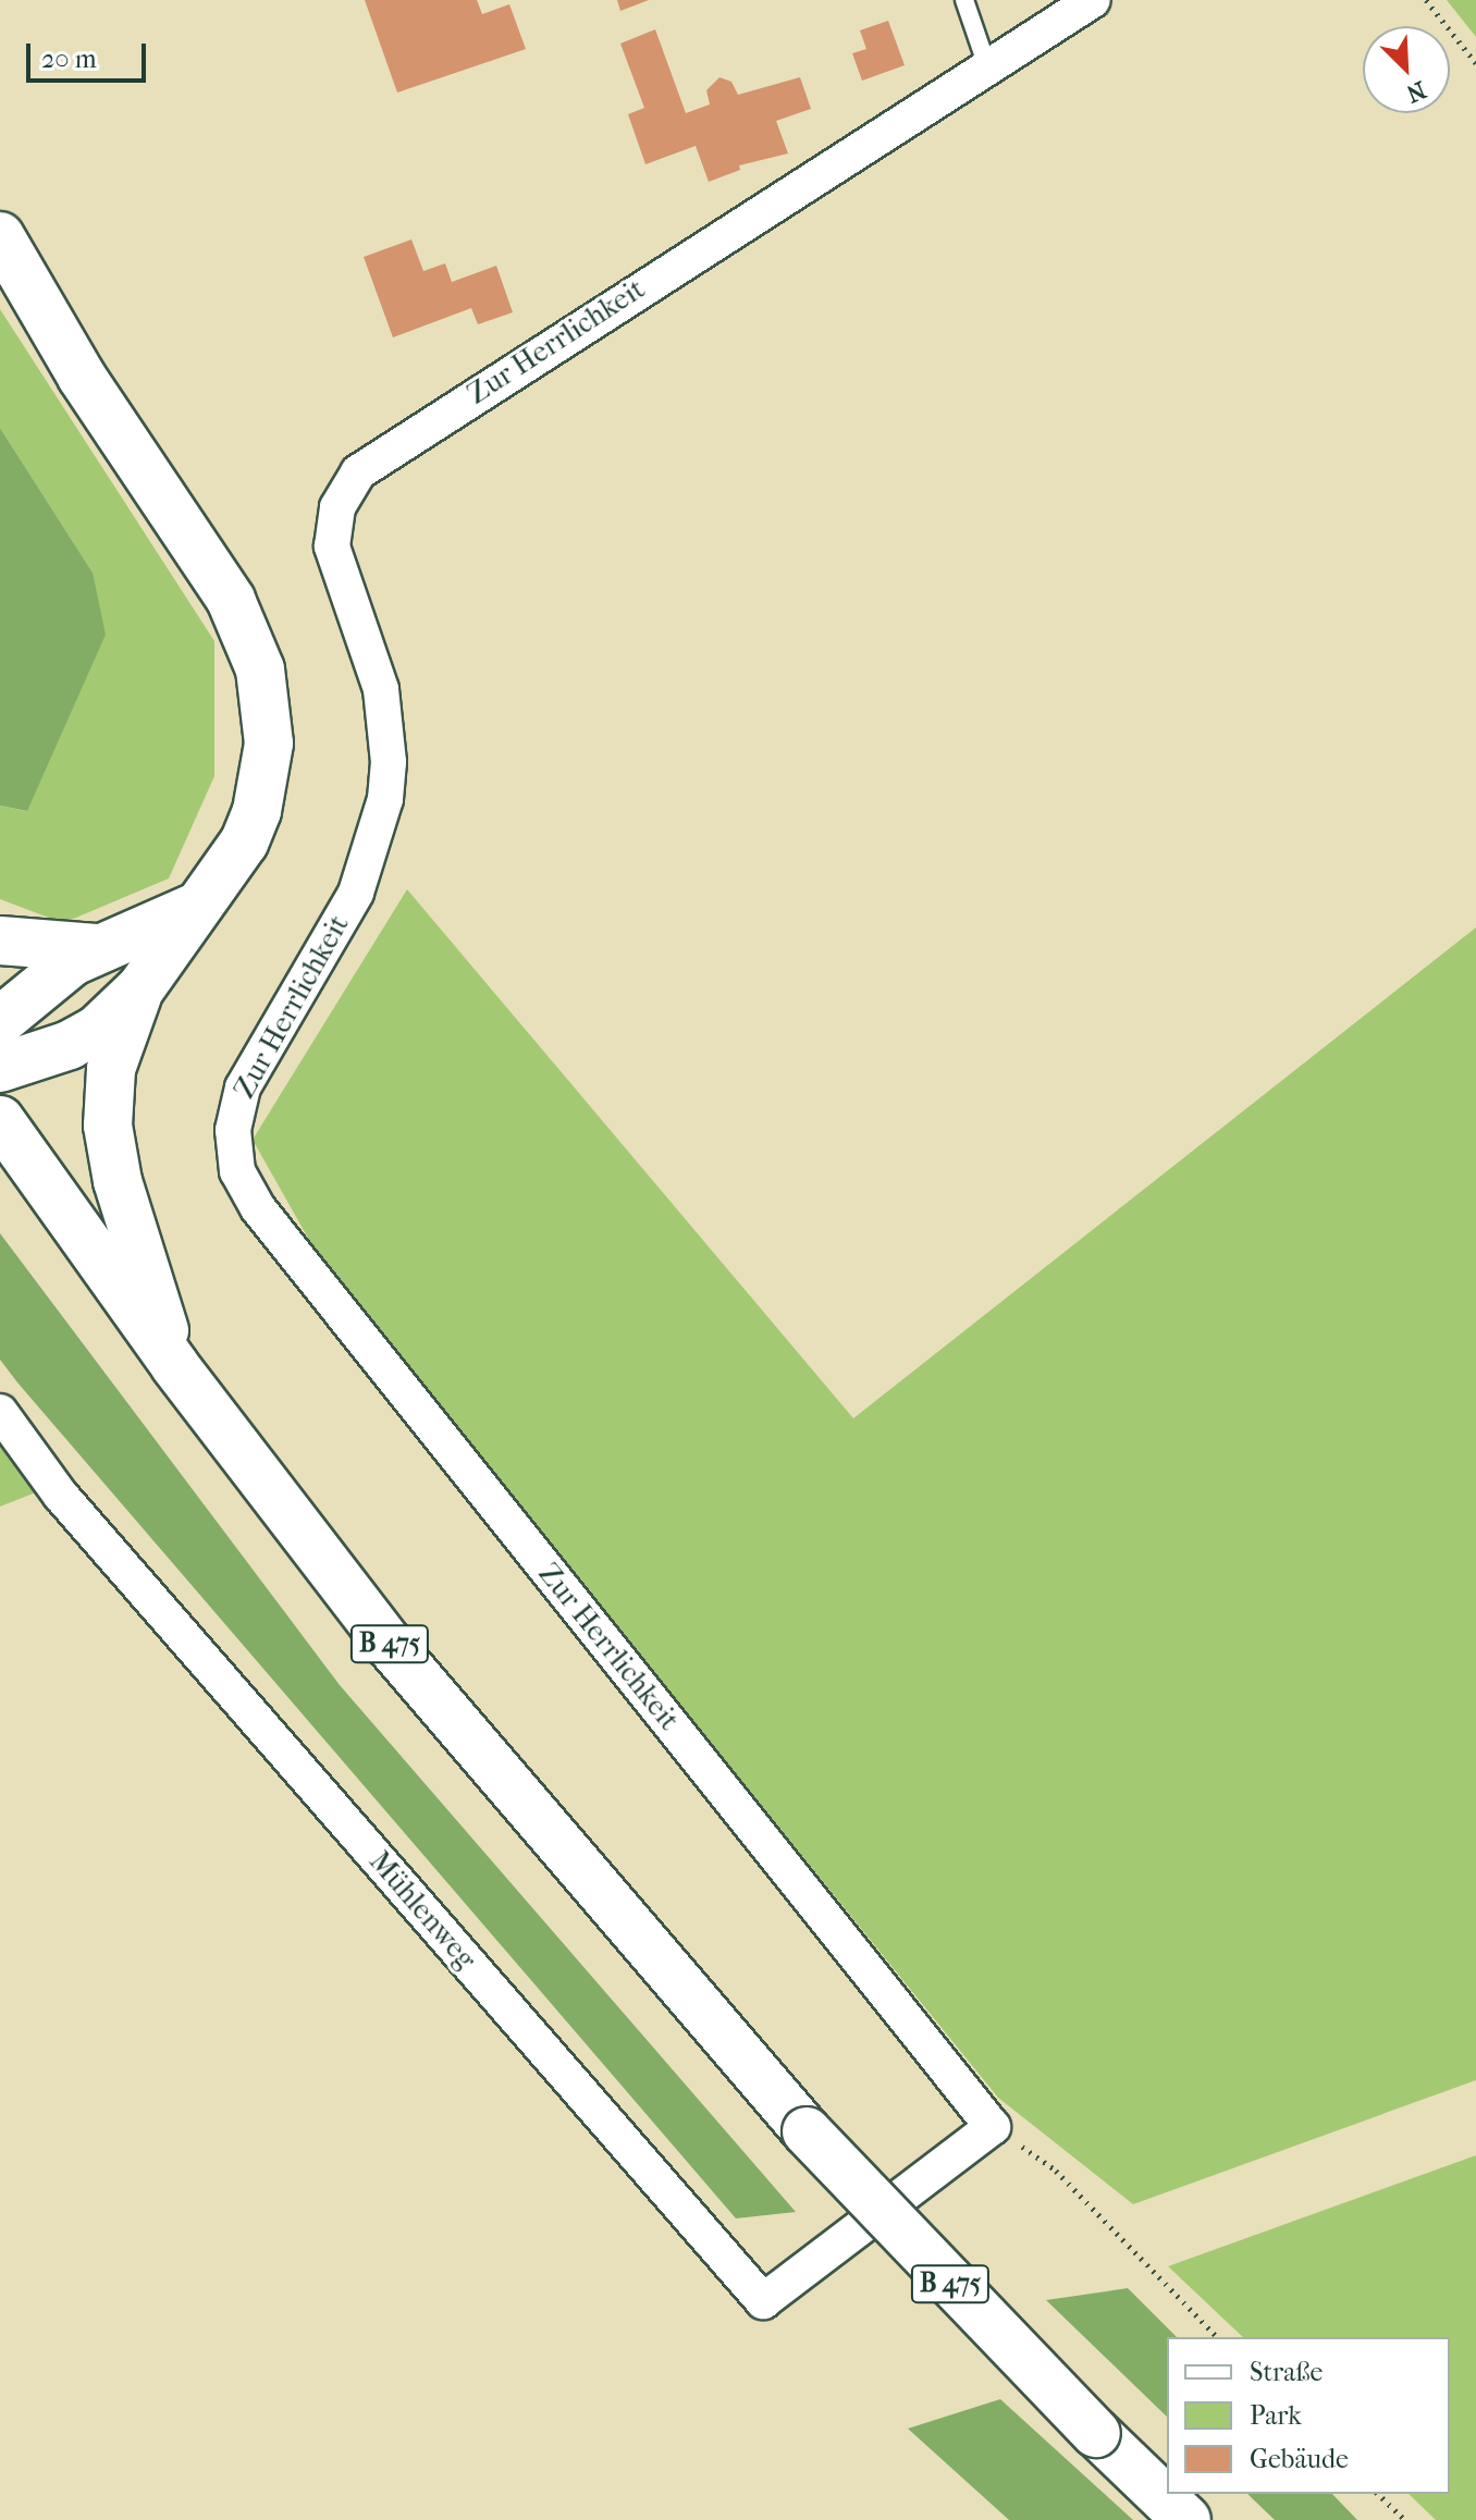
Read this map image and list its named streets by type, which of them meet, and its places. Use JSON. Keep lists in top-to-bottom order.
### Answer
{
  "streets": {
    "main road": ["B 475"],
    "street": ["Zur Herrlichkeit", "Mühlenweg"]
  },
  "crossings": [
    ["Zur Herrlichkeit", "Mühlenweg"]
  ],
  "legend": ["Straße", "Park", "Gebäude"],
  "scale_bar": "20 m",
  "north": "bottom right"
}
